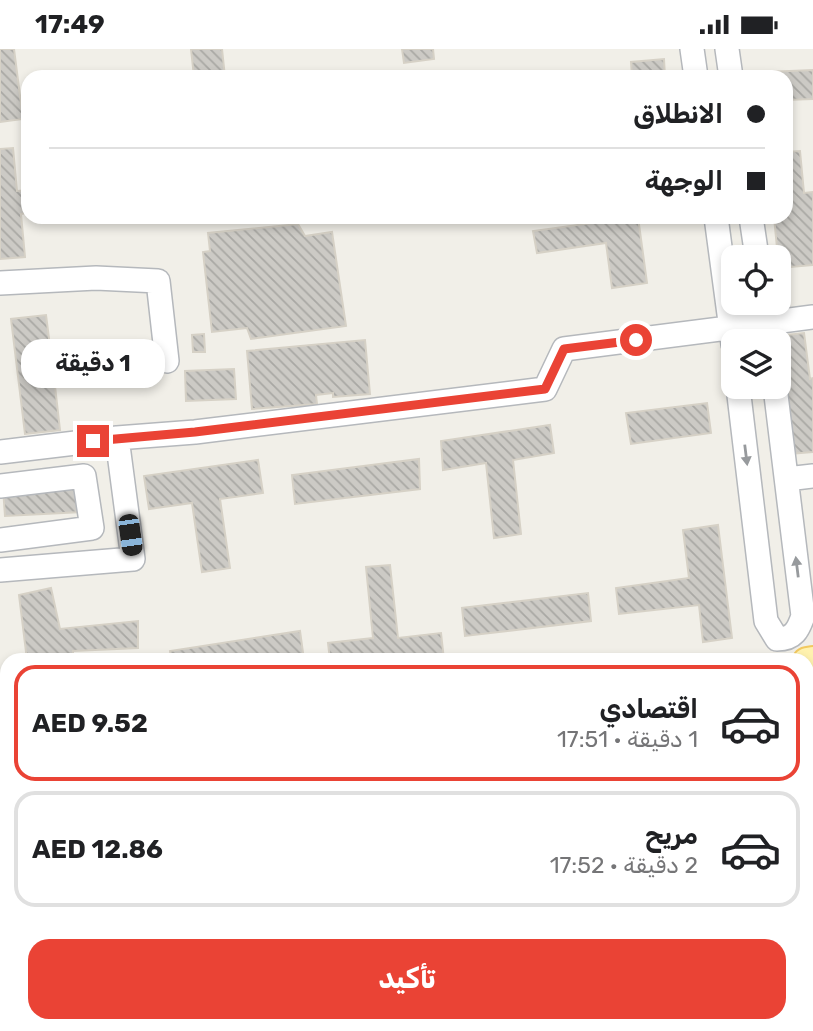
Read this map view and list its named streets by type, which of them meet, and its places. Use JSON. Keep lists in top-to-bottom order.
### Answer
{
  "page": {
    "status": "17:49",
    "banner": ["الانطلاق", "الوجهة"],
    "bubble": "1 دقيقة",
    "list": [
      {
        "name": "اقتصادي",
        "note": "1 دقيقة · 17:51",
        "value": "AED 9.52"
      },
      {
        "name": "مريح",
        "note": "2 دقيقة · 17:52",
        "value": "AED 12.86"
      }
    ],
    "buttons": "تأكيد"
  }
}
